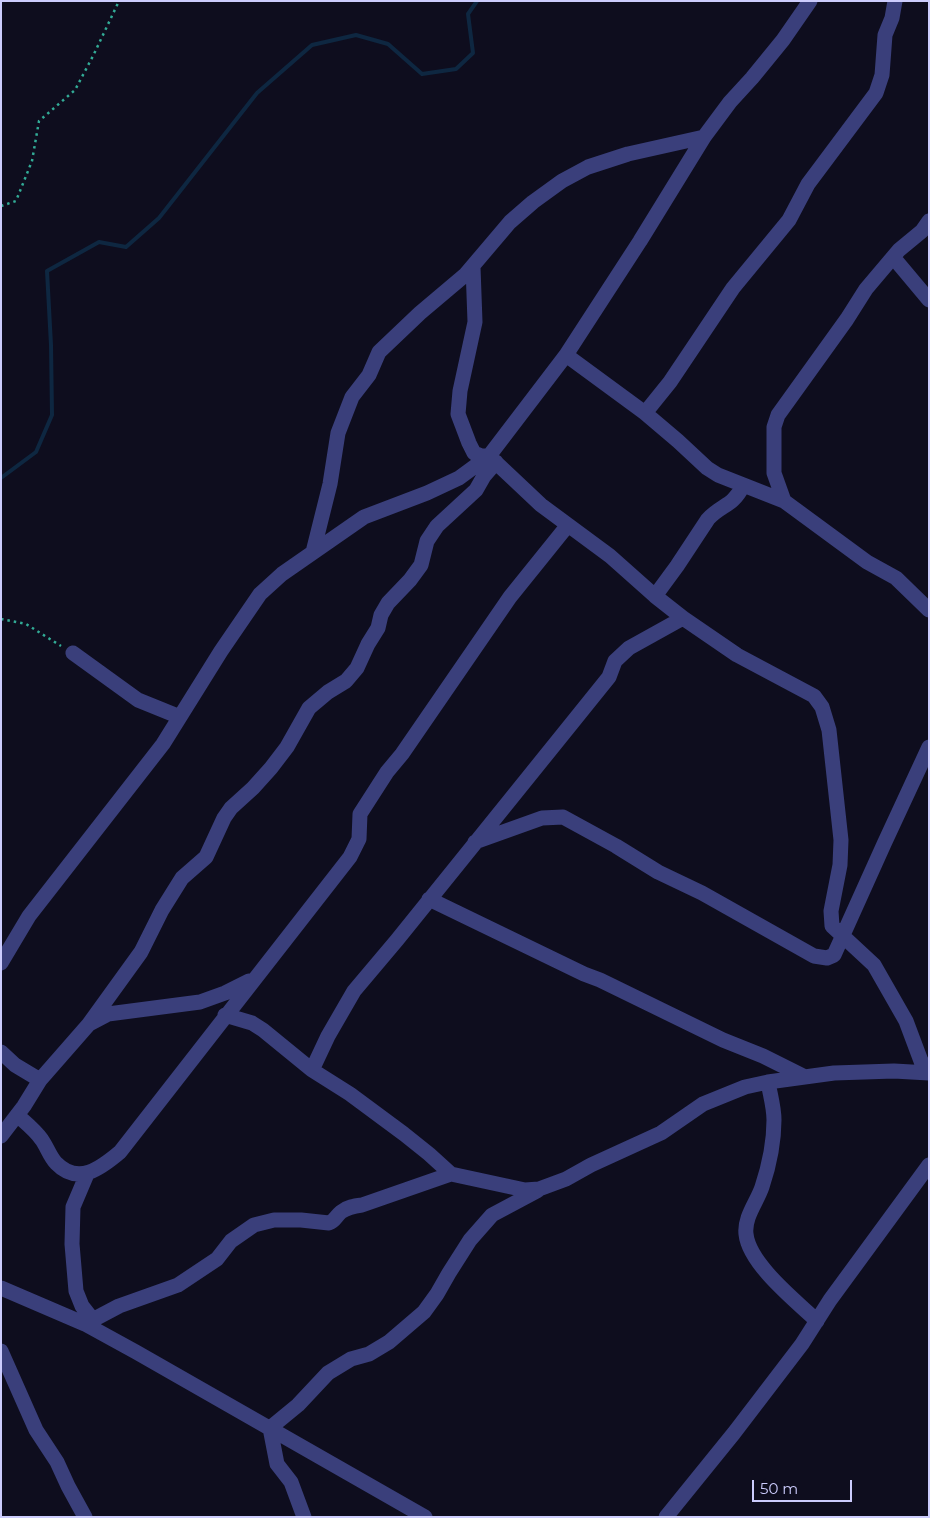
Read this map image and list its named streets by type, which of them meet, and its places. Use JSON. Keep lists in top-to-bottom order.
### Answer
{
  "scale_bar": "50 m"
}
